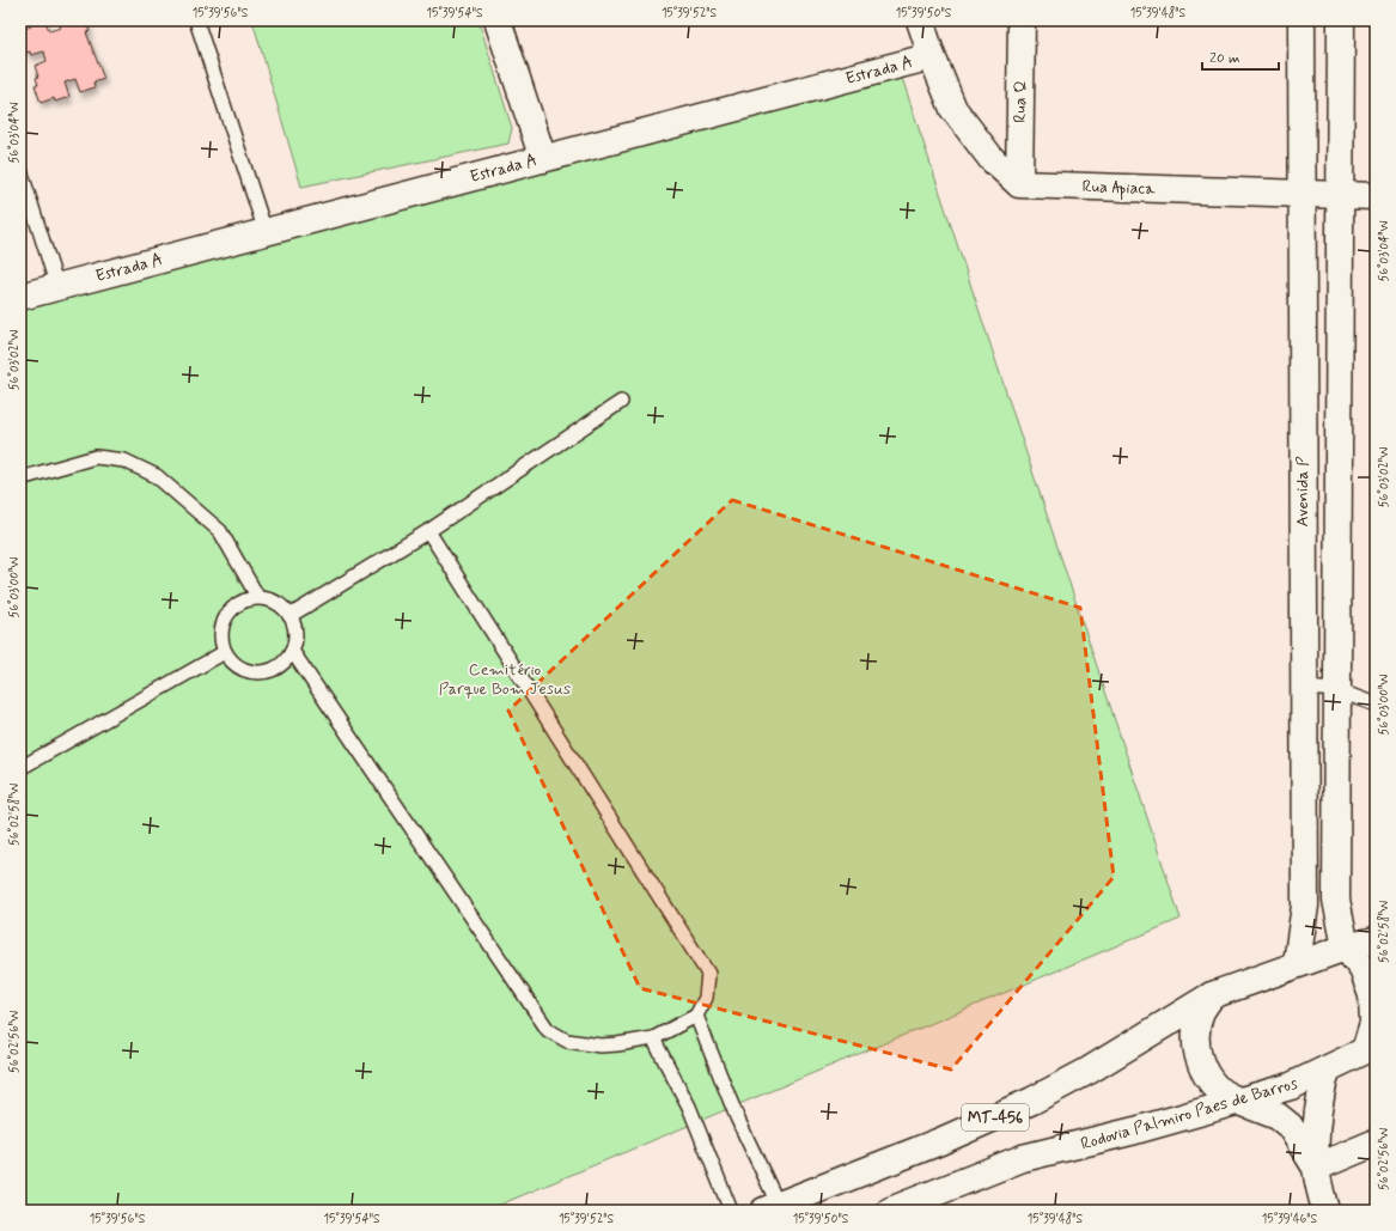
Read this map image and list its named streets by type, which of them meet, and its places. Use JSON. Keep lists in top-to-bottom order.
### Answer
{
  "streets": {
    "street": [
      "Estrada A",
      "Rua Q",
      "Rua Apiaca",
      "Avenida P",
      "Rodovia Palmiro Paes de Barros",
      "MT-456"
    ]
  },
  "crossings": [
    ["Rua Q", "Rua Apiaca"],
    ["Rua Apiaca", "Avenida P"],
    ["Avenida P", "Rodovia Palmiro Paes de Barros"],
    ["Avenida P", "MT-456"],
    ["Rodovia Palmiro Paes de Barros", "MT-456"]
  ],
  "parks": ["Cemitério Parque Bom Jesus"],
  "scale_bar": "20 m",
  "coordinates": [
    "15°39'56\"S",
    "15°39'54\"S",
    "15°39'52\"S",
    "15°39'50\"S",
    "15°39'48\"S",
    "56°03'04\"W",
    "56°03'02\"W",
    "56°03'00\"W",
    "56°02'58\"W",
    "56°02'56\"W",
    "15°39'46\"S"
  ]
}
